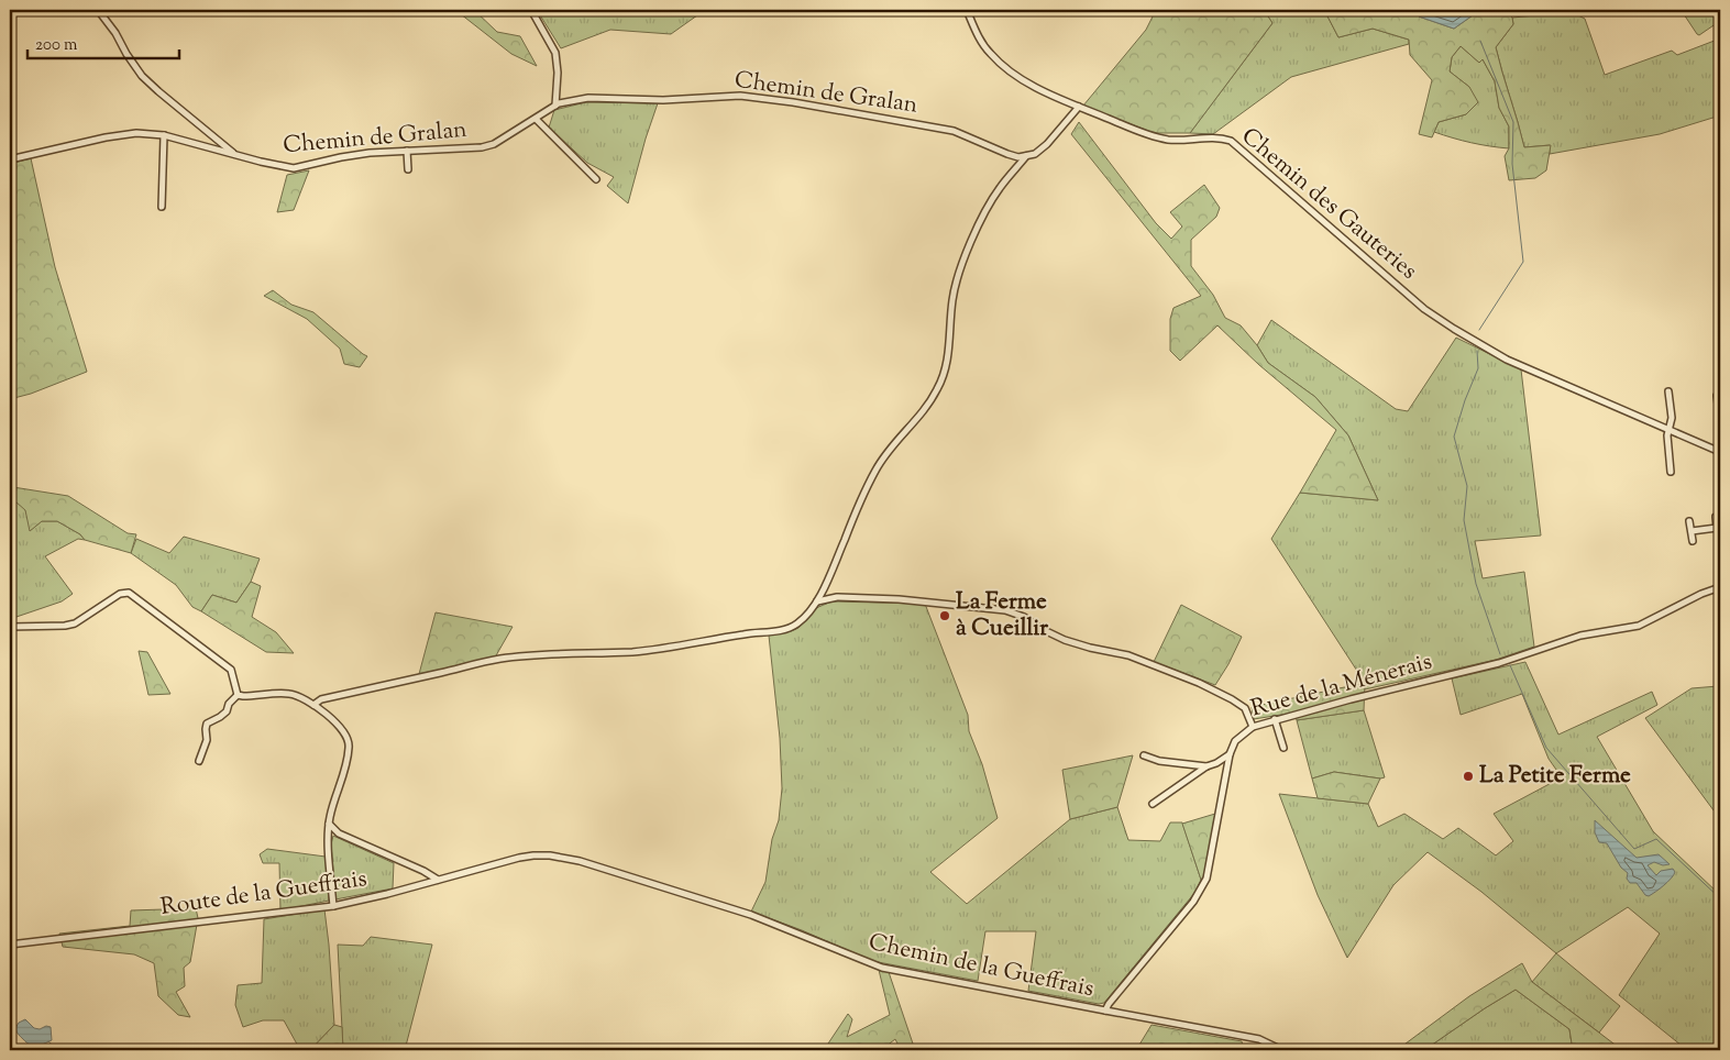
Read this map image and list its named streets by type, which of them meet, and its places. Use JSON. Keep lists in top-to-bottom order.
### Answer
{
  "streets": {
    "street": [
      "Chemin de Gralan",
      "Chemin des Gauteries",
      "Rue de la Ménerais",
      "Route de la Gueffrais",
      "Chemin de la Gueffrais"
    ]
  },
  "crossings": [
    ["Rue de la Ménerais", "Chemin de la Gueffrais"],
    ["Route de la Gueffrais", "Chemin de la Gueffrais"]
  ],
  "places": ["La Ferme à Cueillir", "La Petite Ferme"],
  "scale_bar": "200 m"
}
